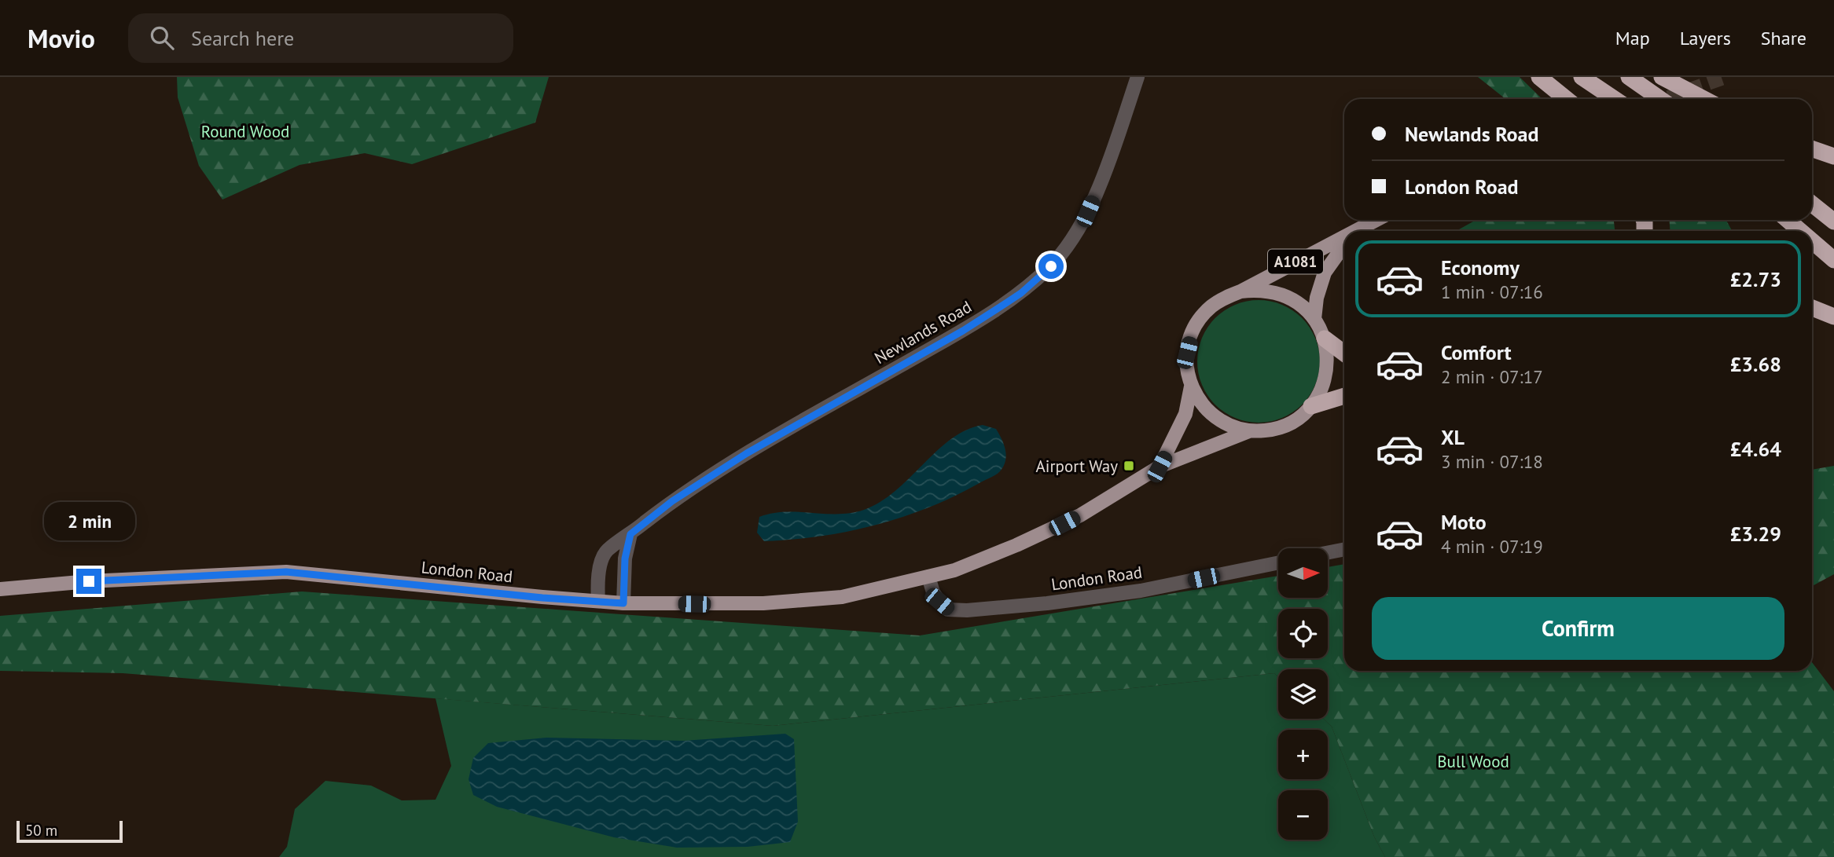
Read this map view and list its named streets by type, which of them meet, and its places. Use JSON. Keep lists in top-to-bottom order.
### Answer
{
  "streets": {
    "main road": ["A1081", "London Road"],
    "street": ["Newlands Road"]
  },
  "crossings": [
    ["A1081", "London Road"],
    ["Newlands Road", "London Road"]
  ],
  "parks": ["Round Wood", "Bull Wood"],
  "places": {
    "transit": ["Airport Way"]
  },
  "scale_bar": "50 m",
  "north": "right",
  "page": {
    "header": "Movio",
    "search": "Search here",
    "nav": ["Map", "Layers", "Share"],
    "banner": ["Newlands Road", "London Road"],
    "list": [
      {
        "name": "Economy",
        "note": "1 min · 07:16",
        "value": "£2.73"
      },
      {
        "name": "Comfort",
        "note": "2 min · 07:17",
        "value": "£3.68"
      },
      {
        "name": "XL",
        "note": "3 min · 07:18",
        "value": "£4.64"
      },
      {
        "name": "Moto",
        "note": "4 min · 07:19",
        "value": "£3.29"
      }
    ],
    "bubble": "2 min",
    "map_buttons": ["+", "−"],
    "buttons": "Confirm",
    "scale": "50 m"
  }
}
